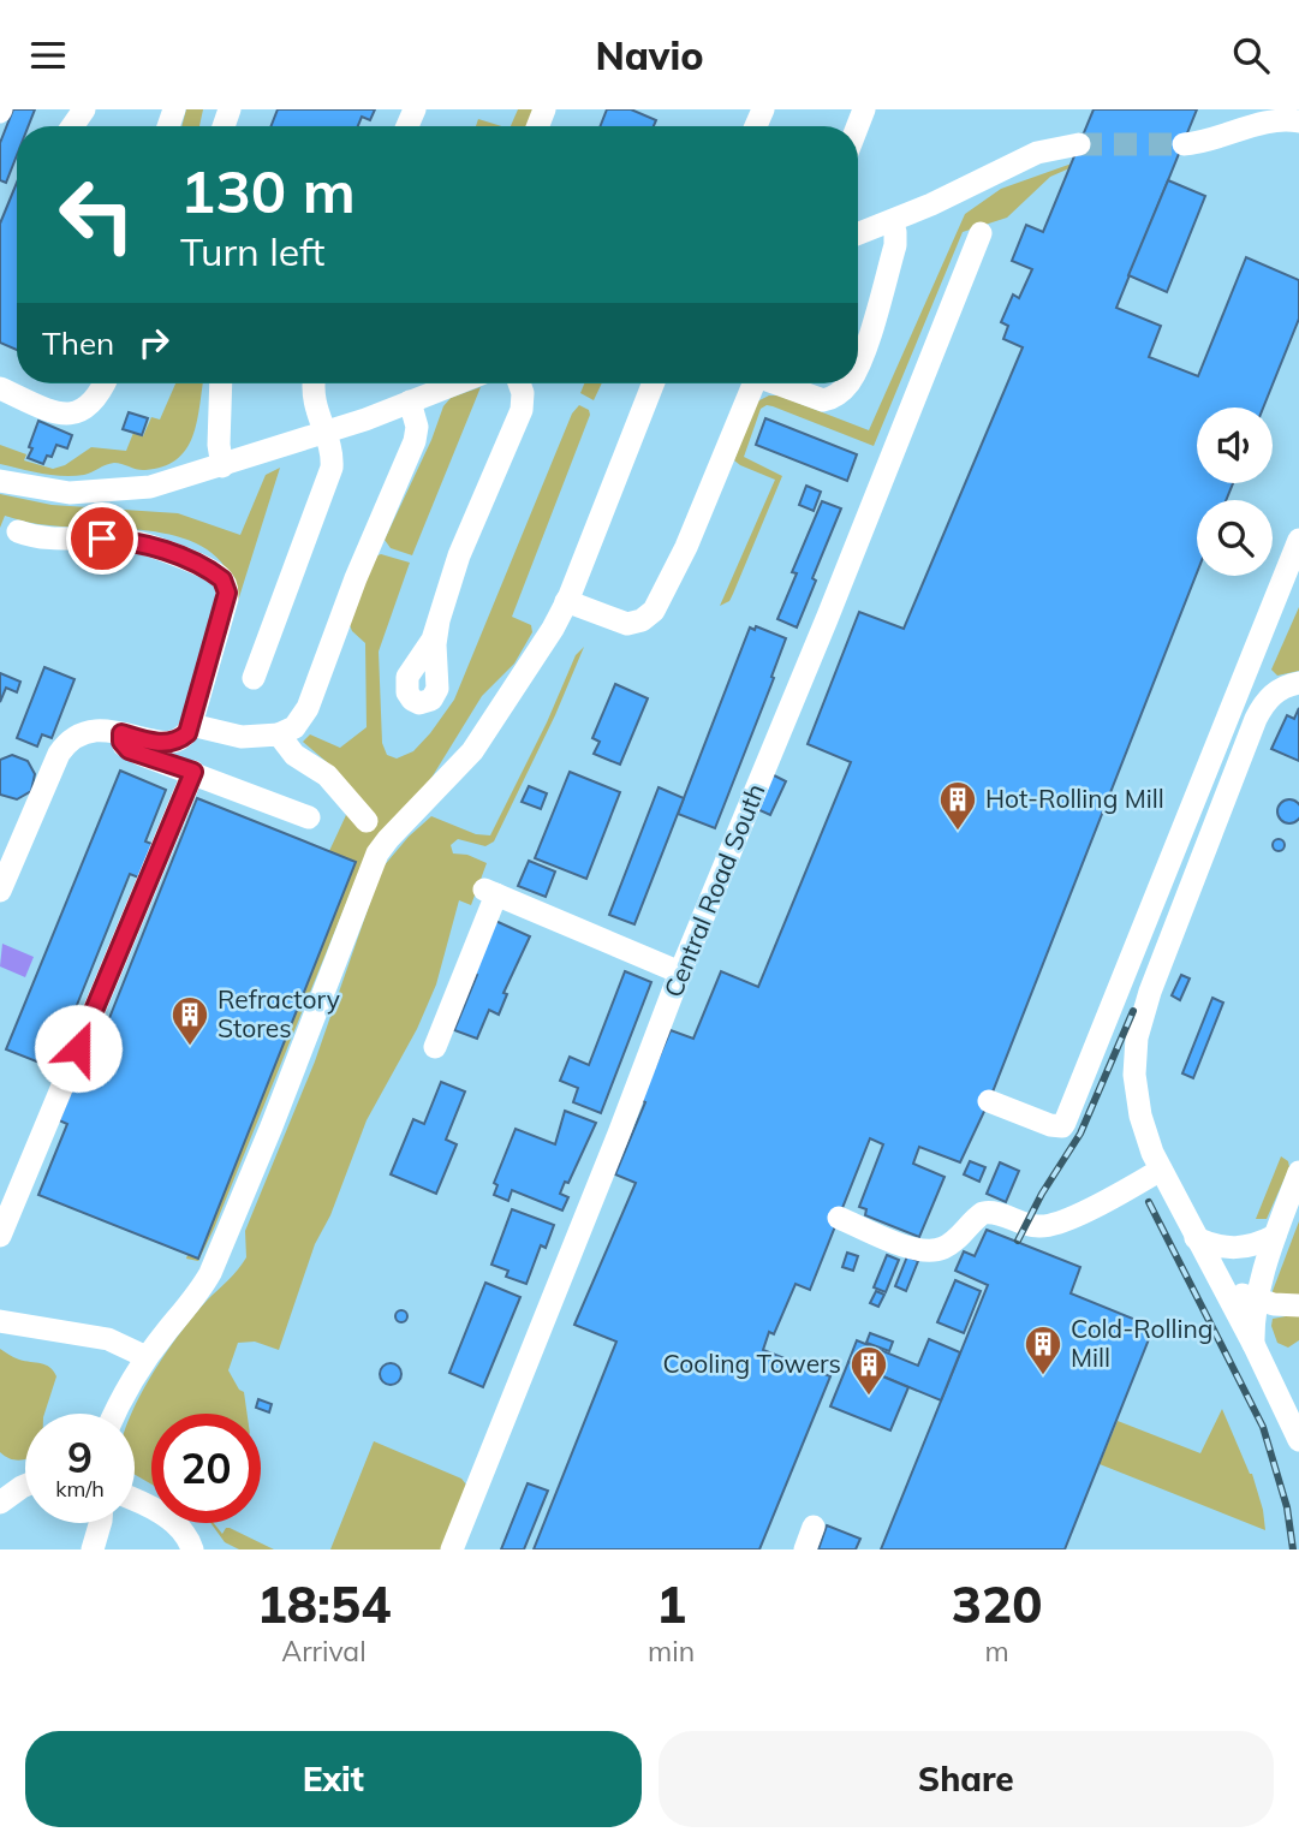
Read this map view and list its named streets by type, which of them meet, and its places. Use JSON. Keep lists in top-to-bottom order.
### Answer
{
  "streets": {
    "lane": ["Central Road South"]
  },
  "places": {
    "building": [
      "Hot-Rolling Mill",
      "Refractory Stores",
      "Cold-Rolling Mill",
      "Cooling Towers"
    ]
  },
  "page": {
    "header": "Navio",
    "turn": ["130 m", "Turn left"],
    "then": "Then",
    "speed": "9 km/h",
    "limit": "20",
    "eta": [
      "18:54",
      "Arrival",
      "1",
      "min",
      "320",
      "m"
    ],
    "buttons": ["Exit", "Share"]
  }
}
